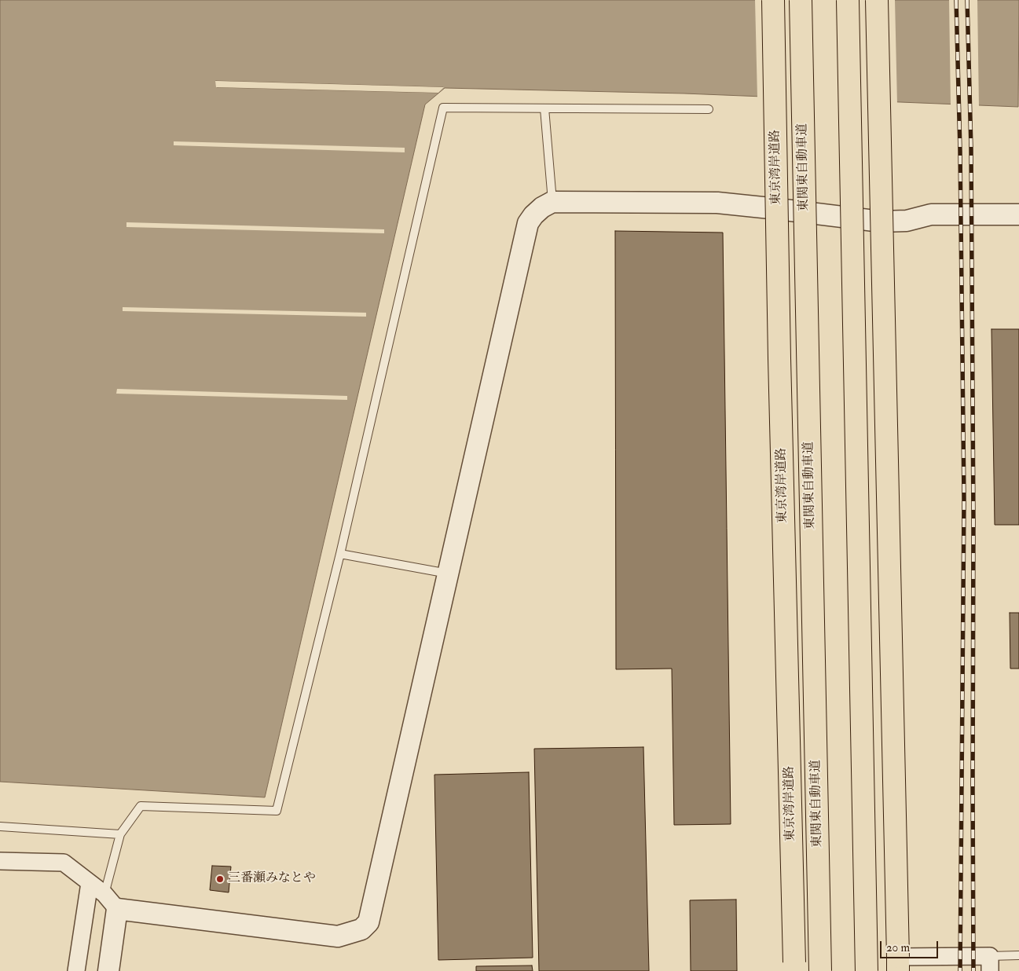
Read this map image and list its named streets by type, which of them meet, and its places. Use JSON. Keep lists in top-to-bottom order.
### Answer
{
  "streets": {
    "highway": ["東京湾岸道路", "東関東自動車道"]
  },
  "places": ["三番瀬みなとや"],
  "scale_bar": "20 m"
}
